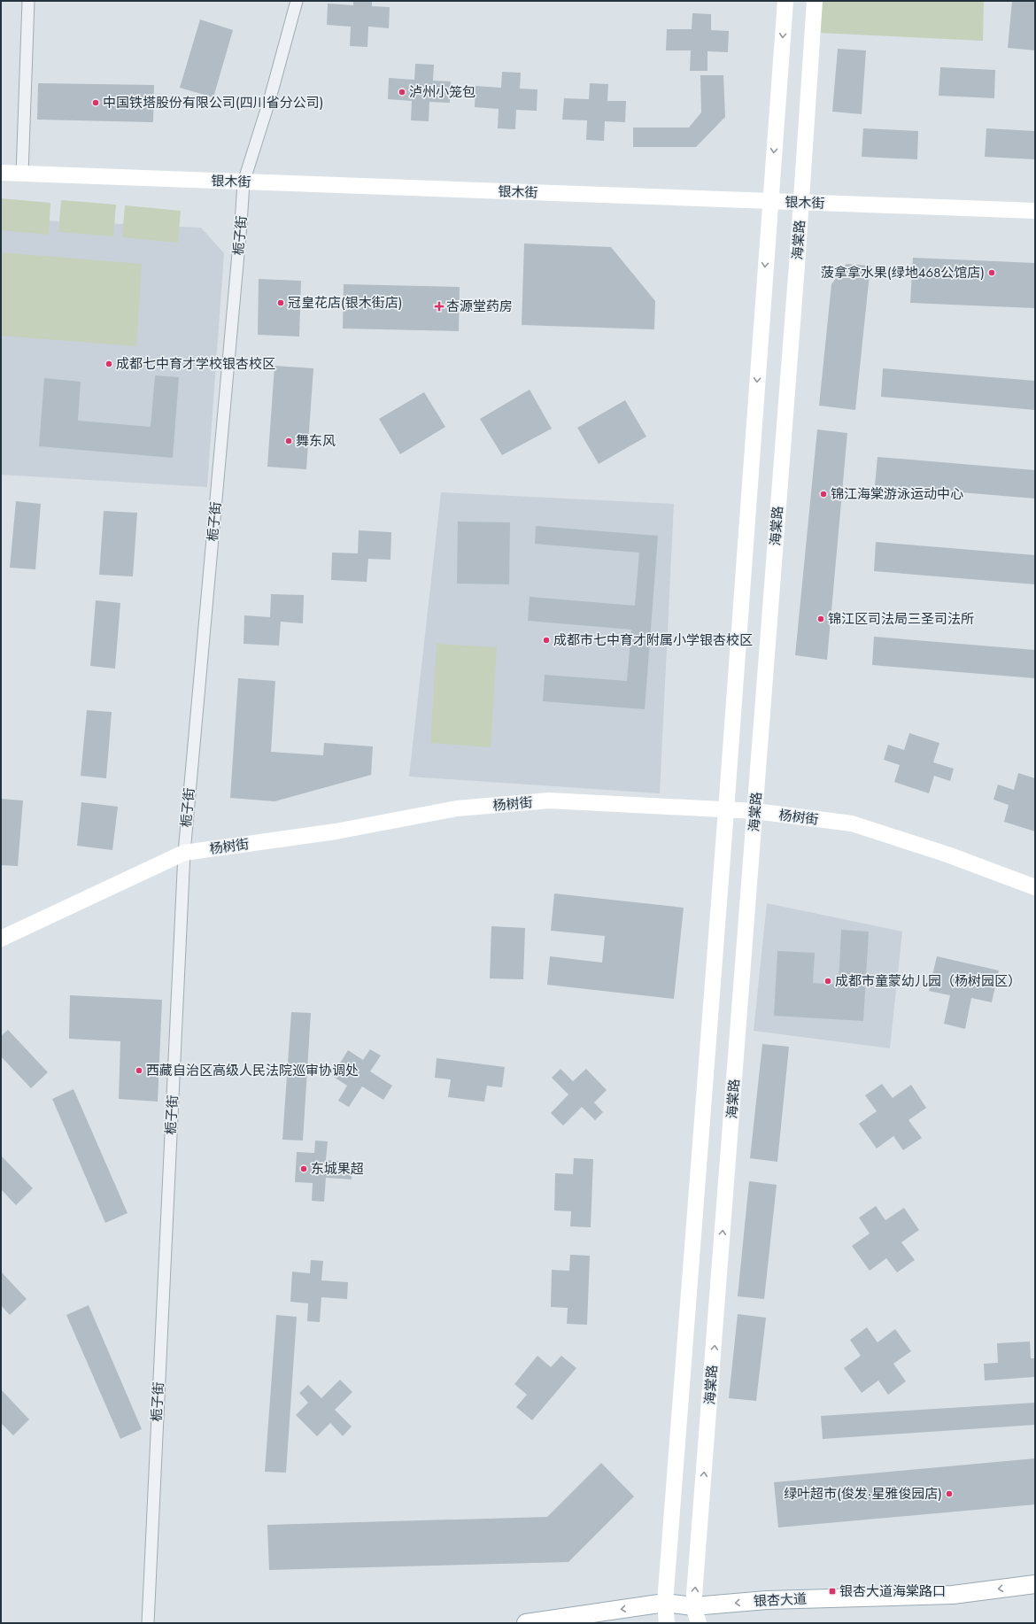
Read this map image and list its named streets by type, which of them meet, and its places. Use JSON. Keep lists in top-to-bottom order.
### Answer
{
  "streets": {
    "main road": [
      "银木街",
      "海棠路",
      "杨树街",
      "银杏大道"
    ],
    "street": ["栀子街"]
  },
  "crossings": [
    ["银木街", "栀子街"],
    ["银木街", "海棠路"],
    ["栀子街", "杨树街"],
    ["海棠路", "杨树街"],
    ["海棠路", "银杏大道"]
  ],
  "one_way": ["银杏大道"],
  "places": {
    "other": [
      "泸州小笼包",
      "中国铁塔股份有限公司(四川省分公司)",
      "菠拿拿水果(绿地468公馆店)",
      "冠皇花店(银木街店)",
      "成都七中育才学校银杏校区",
      "舞东风",
      "锦江海棠游泳运动中心",
      "锦江区司法局三圣司法所",
      "成都市七中育才附属小学银杏校区",
      "成都市童蒙幼儿园（杨树园区）",
      "西藏自治区高级人民法院巡审协调处",
      "东城果超",
      "绿叶超市(俊发·星雅俊园店)"
    ],
    "health": ["杏源堂药房"],
    "transit": ["银杏大道海棠路口"]
  }
}
